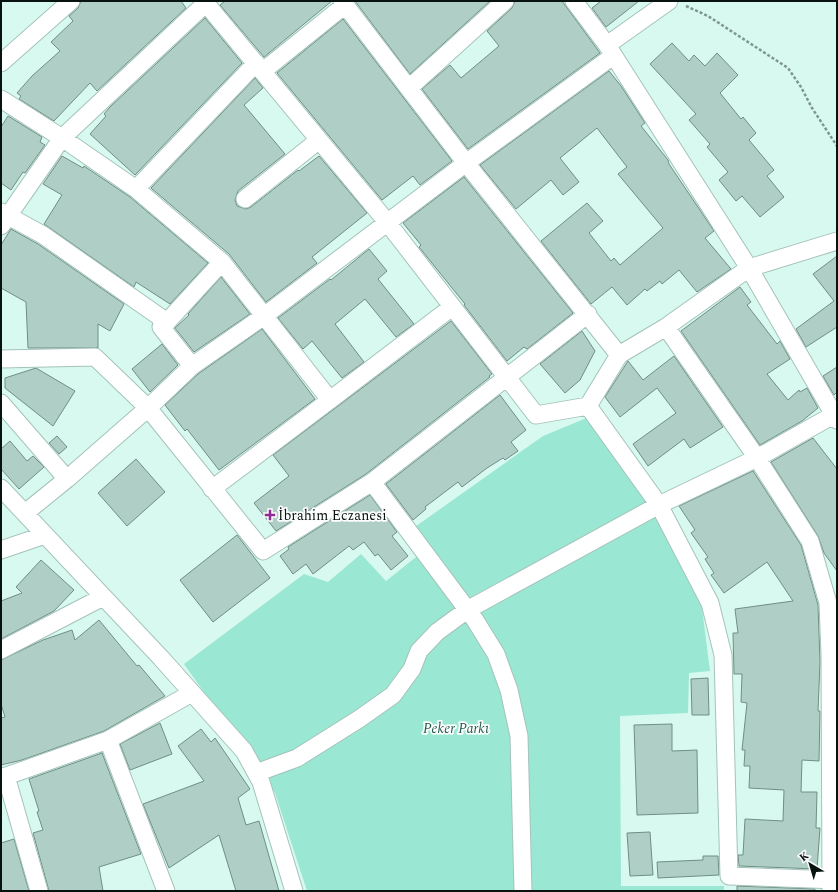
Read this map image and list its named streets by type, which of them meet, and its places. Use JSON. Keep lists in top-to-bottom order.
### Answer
{
  "parks": ["Peker Parkı"],
  "places": {
    "health": ["İbrahim Eczanesi"]
  },
  "north": "top left"
}
